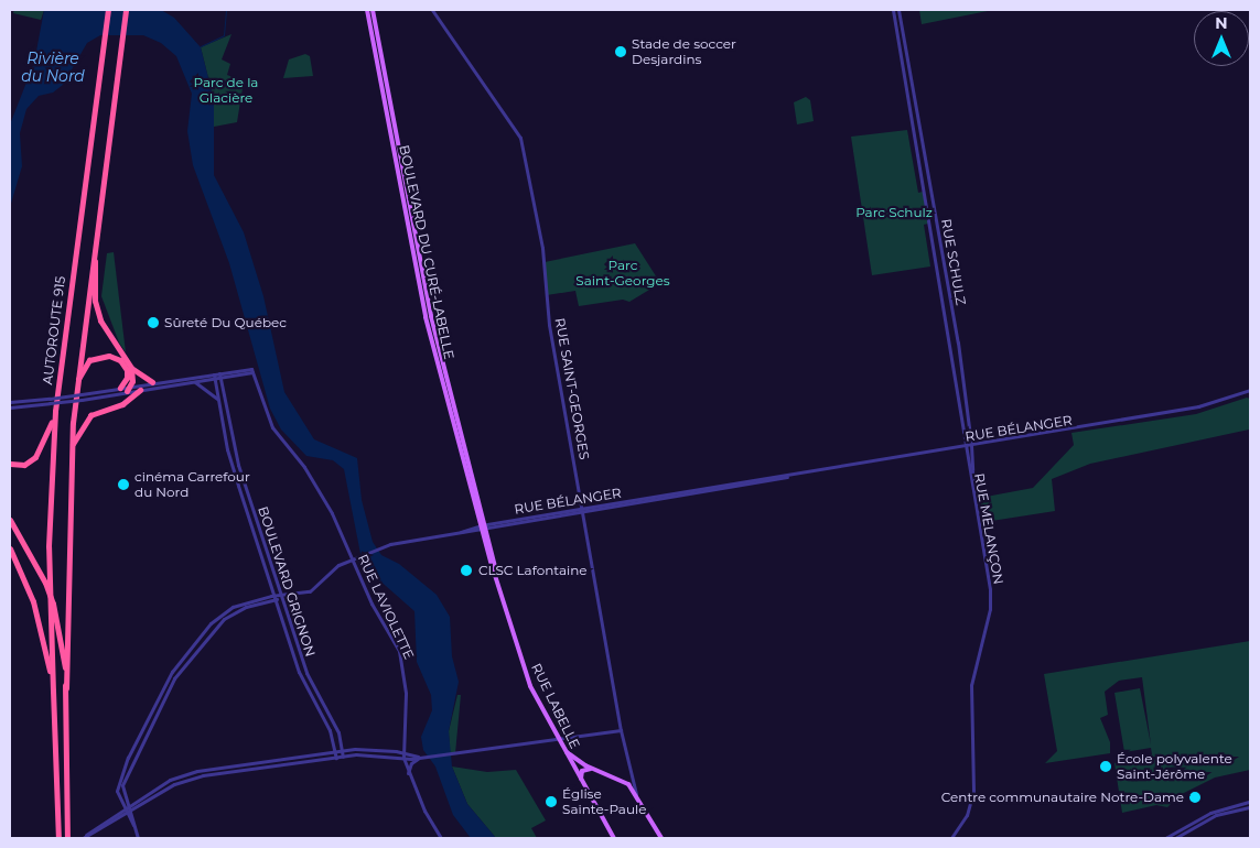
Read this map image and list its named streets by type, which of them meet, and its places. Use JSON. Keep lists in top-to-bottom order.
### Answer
{
  "streets": {
    "highway": ["AUTOROUTE 915"],
    "main road": ["BOULEVARD DU CURÉ-LABELLE", "RUE SAINT-GEORGES", "RUE LABELLE"],
    "street": [
      "RUE SCHULZ",
      "RUE BÉLANGER",
      "RUE MELANÇON",
      "BOULEVARD GRIGNON",
      "RUE LAVIOLETTE"
    ]
  },
  "crossings": [
    ["BOULEVARD DU CURÉ-LABELLE", "RUE BÉLANGER"],
    ["BOULEVARD DU CURÉ-LABELLE", "RUE LABELLE"],
    ["RUE SCHULZ", "RUE BÉLANGER"],
    ["RUE SCHULZ", "RUE MELANÇON"],
    ["RUE SAINT-GEORGES", "RUE BÉLANGER"],
    ["RUE SAINT-GEORGES", "RUE LABELLE"],
    ["RUE BÉLANGER", "RUE MELANÇON"],
    ["RUE BÉLANGER", "BOULEVARD GRIGNON"],
    ["RUE BÉLANGER", "RUE LAVIOLETTE"],
    ["RUE BÉLANGER", "RUE LABELLE"],
    ["BOULEVARD GRIGNON", "RUE LAVIOLETTE"]
  ],
  "water": ["Rivière du Nord"],
  "parks": ["Parc de la Glacière", "Parc Schulz", "Parc Saint-Georges"],
  "places": [
    "Stade de soccer Desjardins",
    "Sûreté Du Québec",
    "cinéma Carrefour du Nord",
    "CLSC Lafontaine",
    "École polyvalente Saint-Jérôme",
    "Centre communautaire Notre-Dame",
    "Église Sainte-Paule"
  ],
  "north": "top"
}
